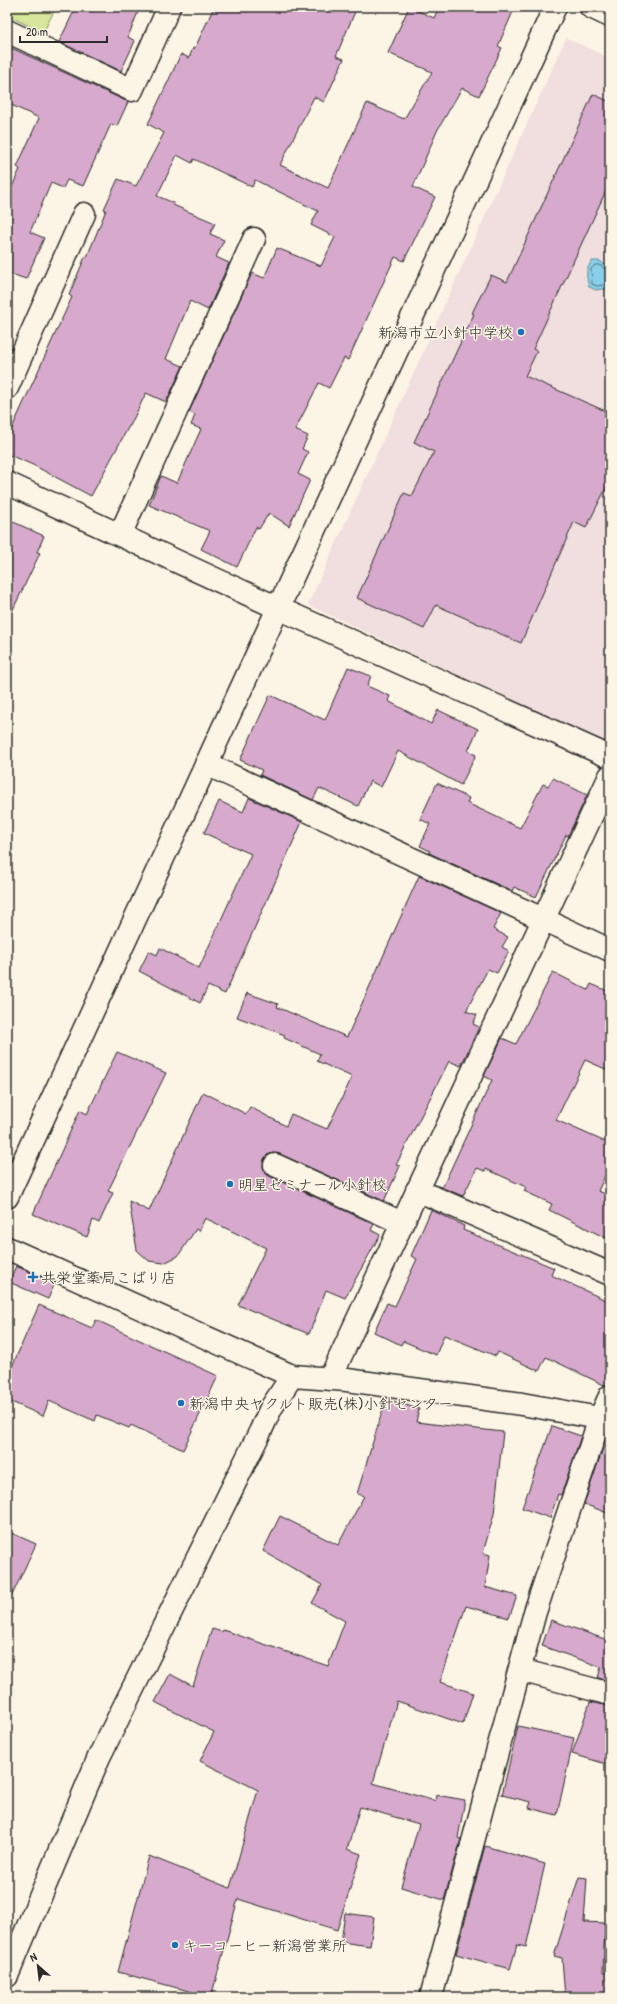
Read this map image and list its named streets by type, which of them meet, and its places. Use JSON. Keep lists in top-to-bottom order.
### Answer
{
  "places": {
    "other": [
      "新潟市立小針中学校",
      "明星ゼミナール小針校",
      "新潟中央ヤクルト販売(株)小針センター",
      "キーコーヒー新潟営業所"
    ],
    "health": ["共栄堂薬局こばり店"]
  },
  "scale_bar": "20 m",
  "north": "top left"
}
